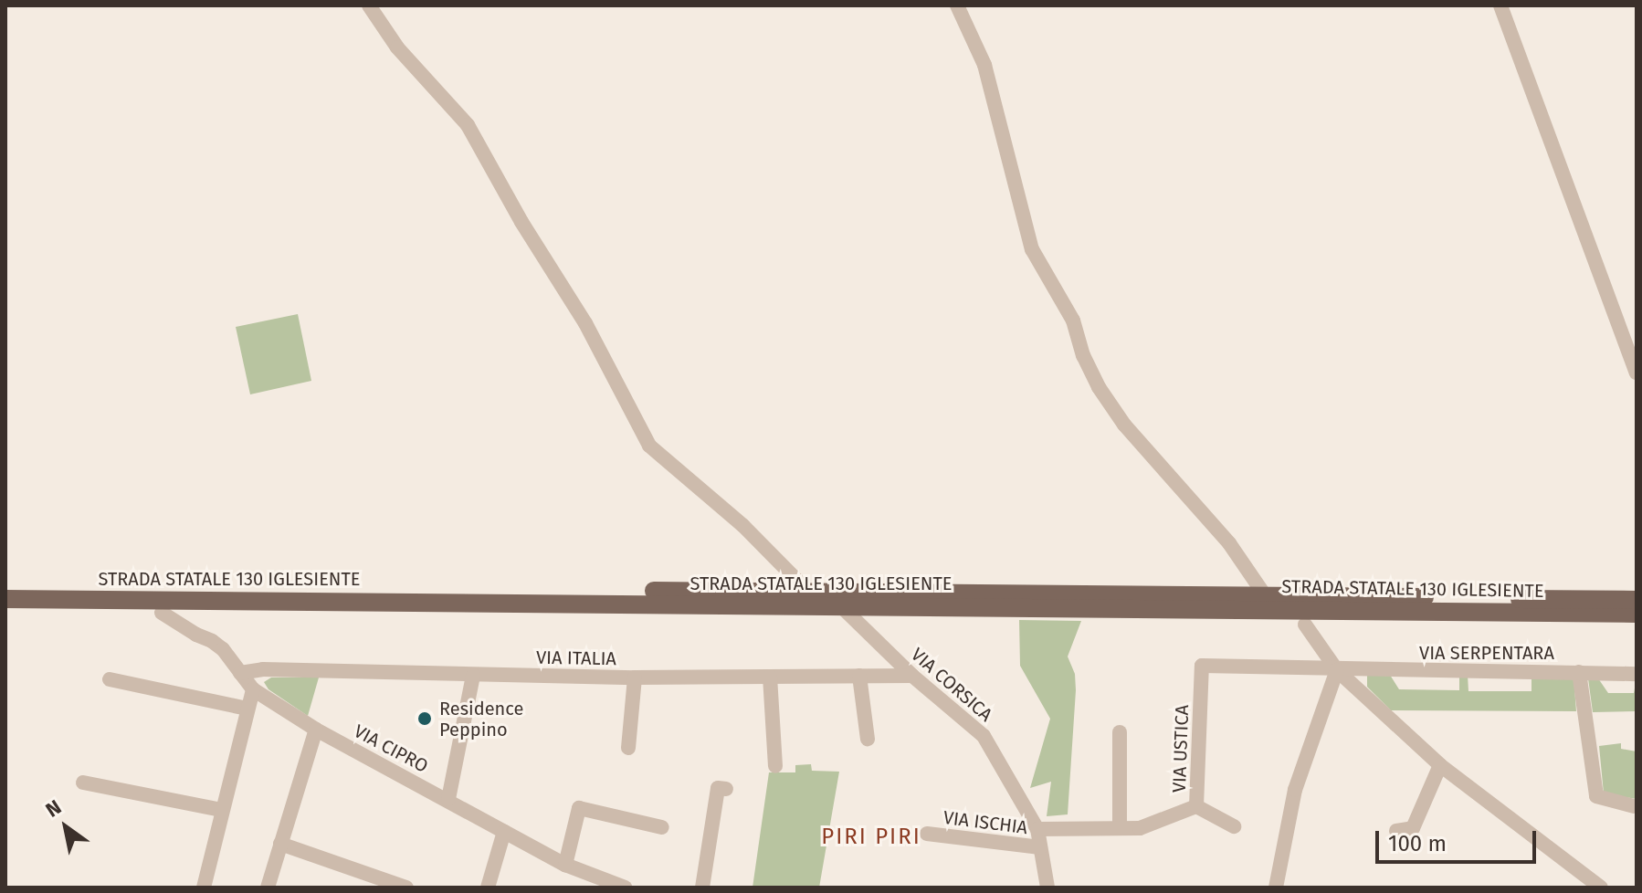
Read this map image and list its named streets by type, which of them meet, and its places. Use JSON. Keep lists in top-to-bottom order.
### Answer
{
  "streets": {
    "main road": ["STRADA STATALE 130 IGLESIENTE"],
    "street": [
      "VIA SERPENTARA",
      "VIA ITALIA",
      "VIA CORSICA",
      "VIA CIPRO",
      "VIA USTICA",
      "VIA ISCHIA"
    ]
  },
  "crossings": [
    ["STRADA STATALE 130 IGLESIENTE", "VIA CORSICA"],
    ["VIA SERPENTARA", "VIA USTICA"],
    ["VIA ITALIA", "VIA CORSICA"],
    ["VIA ITALIA", "VIA CIPRO"],
    ["VIA CORSICA", "VIA USTICA"],
    ["VIA CORSICA", "VIA ISCHIA"]
  ],
  "districts": ["PIRI PIRI"],
  "places": ["Residence Peppino"],
  "scale_bar": "100 m",
  "north": "top left"
}
